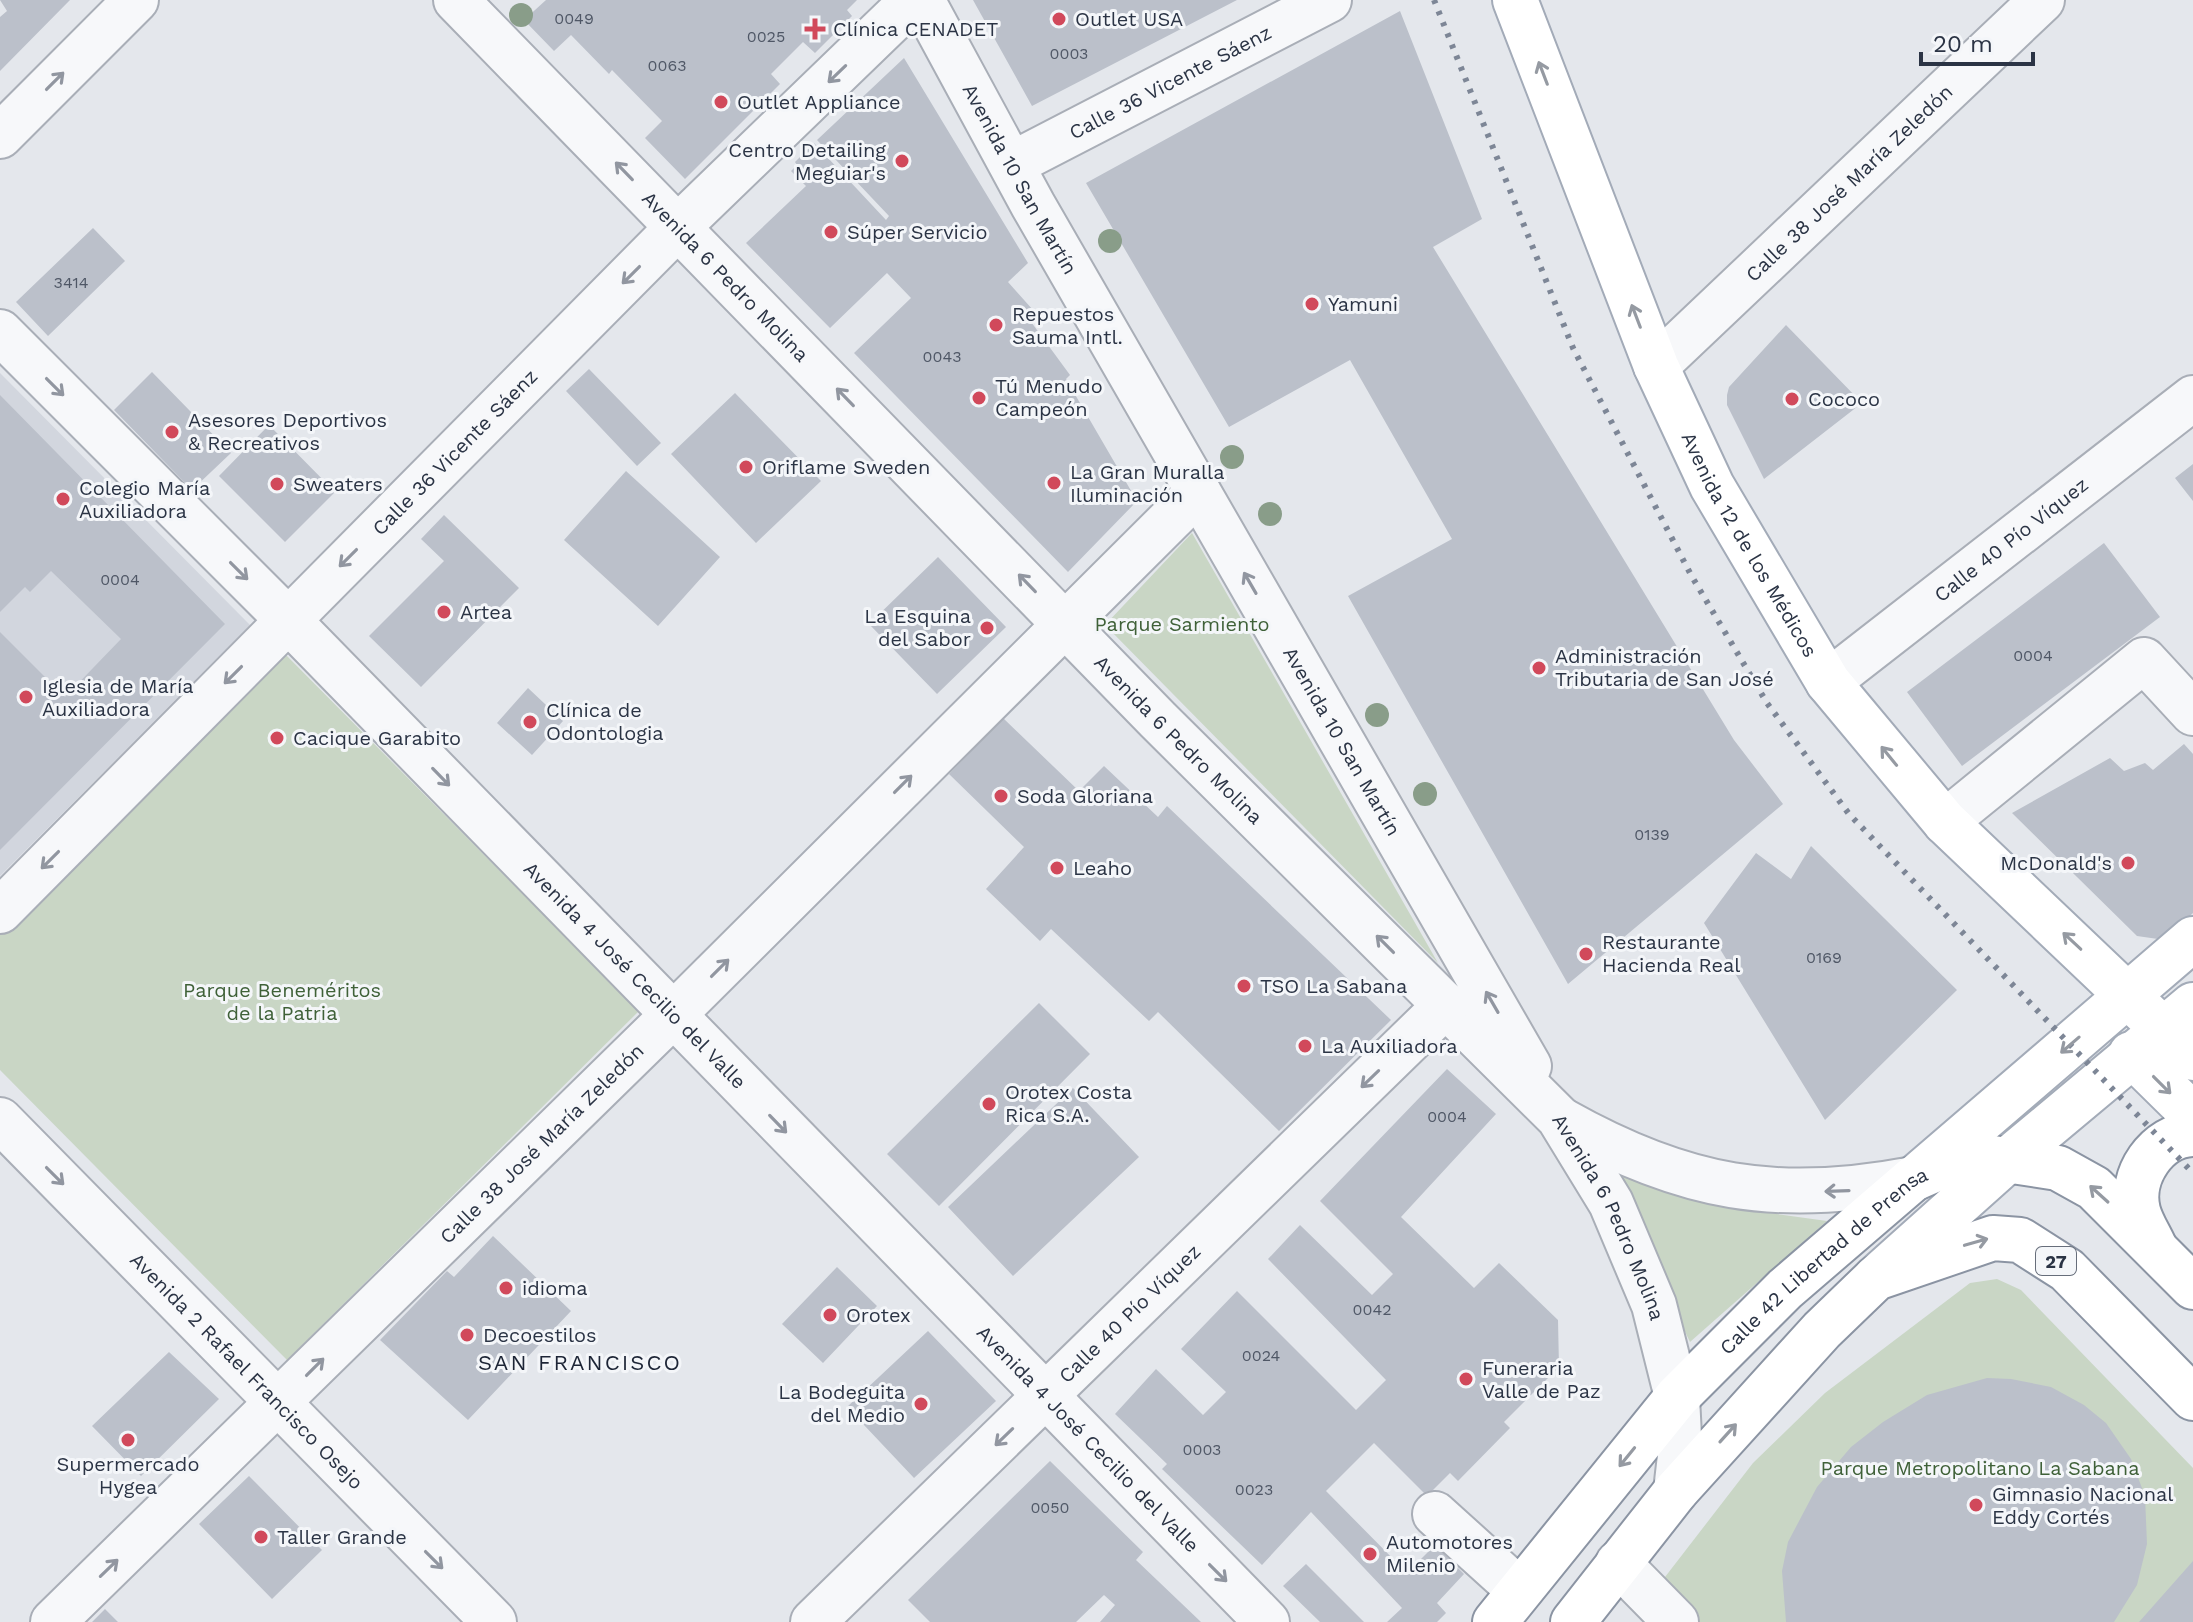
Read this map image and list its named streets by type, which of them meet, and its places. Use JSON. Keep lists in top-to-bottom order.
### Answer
{
  "streets": {
    "main road": ["Avenida 12 de los Médicos", "Calle 42 Libertad de Prensa", "27"],
    "street": [
      "Calle 36 Vicente Sáenz",
      "Avenida 10 San Martín",
      "Calle 38 José María Zeledón",
      "Avenida 6 Pedro Molina",
      "Calle 40 Pío Víquez",
      "Avenida 4 José Cecilio del Valle",
      "Avenida 2 Rafael Francisco Osejo"
    ]
  },
  "crossings": [
    ["Calle 36 Vicente Sáenz", "Avenida 10 San Martín"],
    ["Calle 36 Vicente Sáenz", "Avenida 6 Pedro Molina"],
    ["Calle 36 Vicente Sáenz", "Avenida 4 José Cecilio del Valle"],
    ["Avenida 10 San Martín", "Calle 38 José María Zeledón"],
    ["Avenida 10 San Martín", "Avenida 6 Pedro Molina"],
    ["Avenida 10 San Martín", "Calle 42 Libertad de Prensa"],
    ["Calle 38 José María Zeledón", "Avenida 6 Pedro Molina"],
    ["Calle 38 José María Zeledón", "Avenida 12 de los Médicos"],
    ["Calle 38 José María Zeledón", "Avenida 4 José Cecilio del Valle"],
    ["Calle 38 José María Zeledón", "Avenida 2 Rafael Francisco Osejo"],
    ["Avenida 6 Pedro Molina", "Calle 40 Pío Víquez"],
    ["Avenida 6 Pedro Molina", "Calle 42 Libertad de Prensa"],
    ["Avenida 6 Pedro Molina", "27"],
    ["Calle 40 Pío Víquez", "Avenida 12 de los Médicos"],
    ["Calle 40 Pío Víquez", "Avenida 4 José Cecilio del Valle"],
    ["Avenida 12 de los Médicos", "Calle 42 Libertad de Prensa"]
  ],
  "one_way": [
    "Calle 36 Vicente Sáenz",
    "Avenida 10 San Martín",
    "Calle 38 José María Zeledón",
    "Avenida 6 Pedro Molina",
    "Calle 40 Pío Víquez",
    "Avenida 12 de los Médicos",
    "Avenida 4 José Cecilio del Valle",
    "Avenida 2 Rafael Francisco Osejo"
  ],
  "districts": ["SAN FRANCISCO"],
  "parks": ["Parque Sarmiento", "Parque Beneméritos de la Patria", "Parque Metropolitano La Sabana"],
  "places": {
    "other": [
      "Outlet USA",
      "Outlet Appliance",
      "Centro Detailing Meguiar's",
      "Súper Servicio",
      "Yamuni",
      "Repuestos Sauma Intl.",
      "Tú Menudo Campeón",
      "Cococo",
      "Asesores Deportivos & Recreativos",
      "Oriflame Sweden",
      "La Gran Muralla Iluminación",
      "Sweaters",
      "Colegio María Auxiliadora",
      "Artea",
      "La Esquina del Sabor",
      "Administración Tributaria de San José",
      "Iglesia de María Auxiliadora",
      "Clínica de Odontologia",
      "Cacique Garabito",
      "Soda Gloriana",
      "McDonald's",
      "Leaho",
      "Restaurante Hacienda Real",
      "TSO La Sabana",
      "La Auxiliadora",
      "Orotex Costa Rica S.A.",
      "idioma",
      "Orotex",
      "Decoestilos",
      "Funeraria Valle de Paz",
      "La Bodeguita del Medio",
      "Supermercado Hygea",
      "Gimnasio Nacional Eddy Cortés",
      "Taller Grande",
      "Automotores Milenio"
    ],
    "health": ["Clínica CENADET"]
  },
  "house_numbers": [
    "0049",
    "0025",
    "0003",
    "0063",
    "3414",
    "0043",
    "0004",
    "0004",
    "0139",
    "0169",
    "0004",
    "0042",
    "0024",
    "0003",
    "0023",
    "0050"
  ],
  "scale_bar": "20 m"
}
